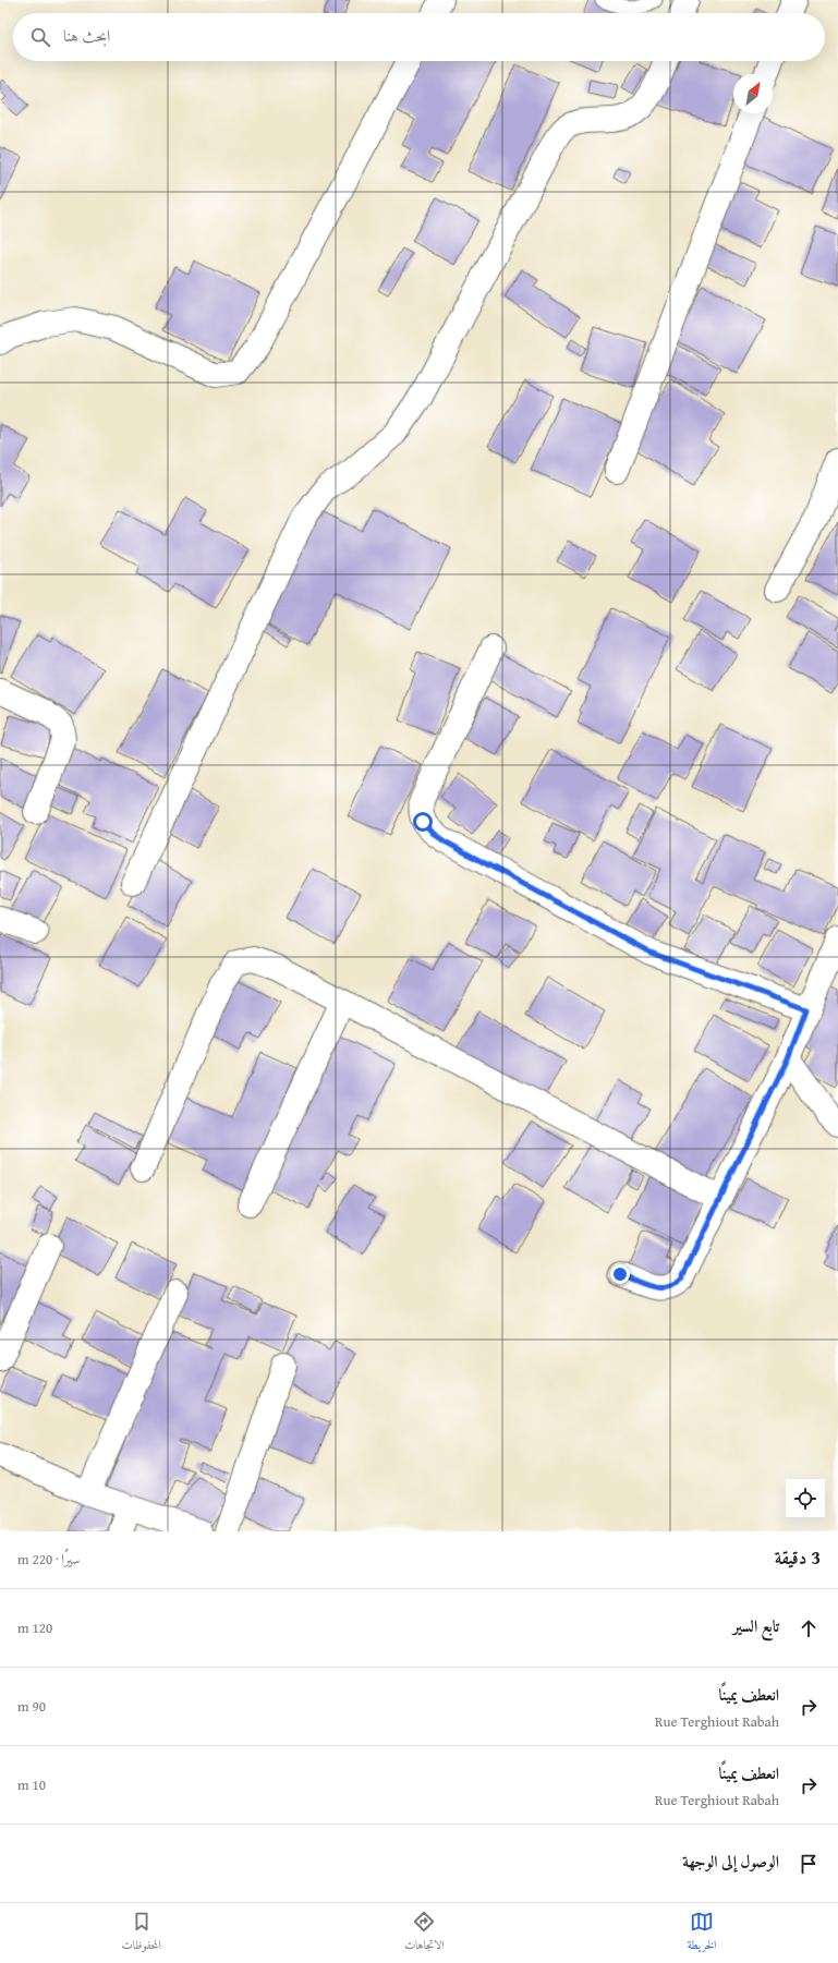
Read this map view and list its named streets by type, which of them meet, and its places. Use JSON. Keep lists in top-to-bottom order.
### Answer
{
  "north": "top right",
  "page": {
    "search": "ابحث هنا",
    "heading": ["3 دقيقة", "سيرًا · 220 m"],
    "list": [
      ["تابع السير", "120 m"],
      ["انعطف يمينًا", "Rue Terghiout Rabah", "90 m"],
      ["انعطف يمينًا", "Rue Terghiout Rabah", "10 m"],
      "الوصول إلى الوجهة"
    ],
    "nav": ["الخريطة", "الاتجاهات", "المحفوظات"]
  }
}
